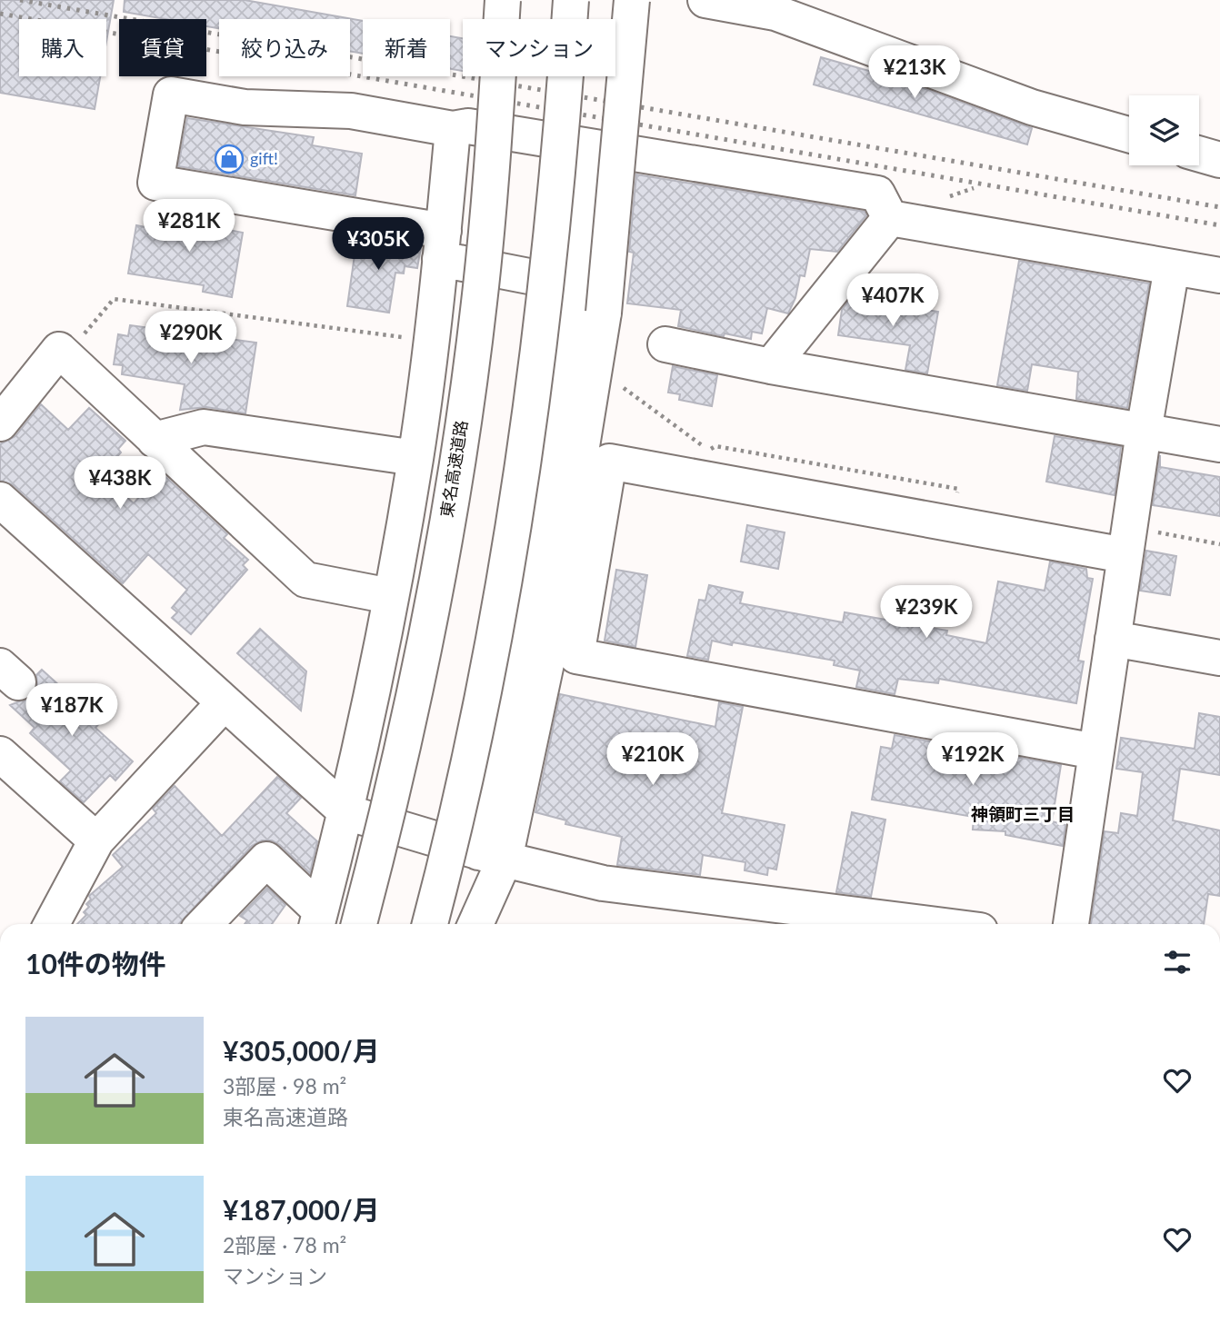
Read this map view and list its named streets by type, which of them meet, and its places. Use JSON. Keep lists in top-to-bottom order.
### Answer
{
  "streets": {
    "main road": ["東名高速道路"]
  },
  "districts": ["神領町三丁目"],
  "places": {
    "shop": ["gift!"]
  },
  "page": {
    "chip": [
      "購入",
      "賃貸",
      "絞り込み",
      "新着",
      "マンション"
    ],
    "price": [
      "¥213K",
      "¥281K",
      "¥305K",
      "¥407K",
      "¥290K",
      "¥438K",
      "¥239K",
      "¥187K",
      "¥210K",
      "¥192K"
    ],
    "heading": "10件の物件",
    "list": [
      {
        "name": "¥305,000/月",
        "note": "3部屋 · 98 m² · 東名高速道路"
      },
      {
        "name": "¥187,000/月",
        "note": "2部屋 · 78 m² · マンション"
      }
    ]
  }
}
